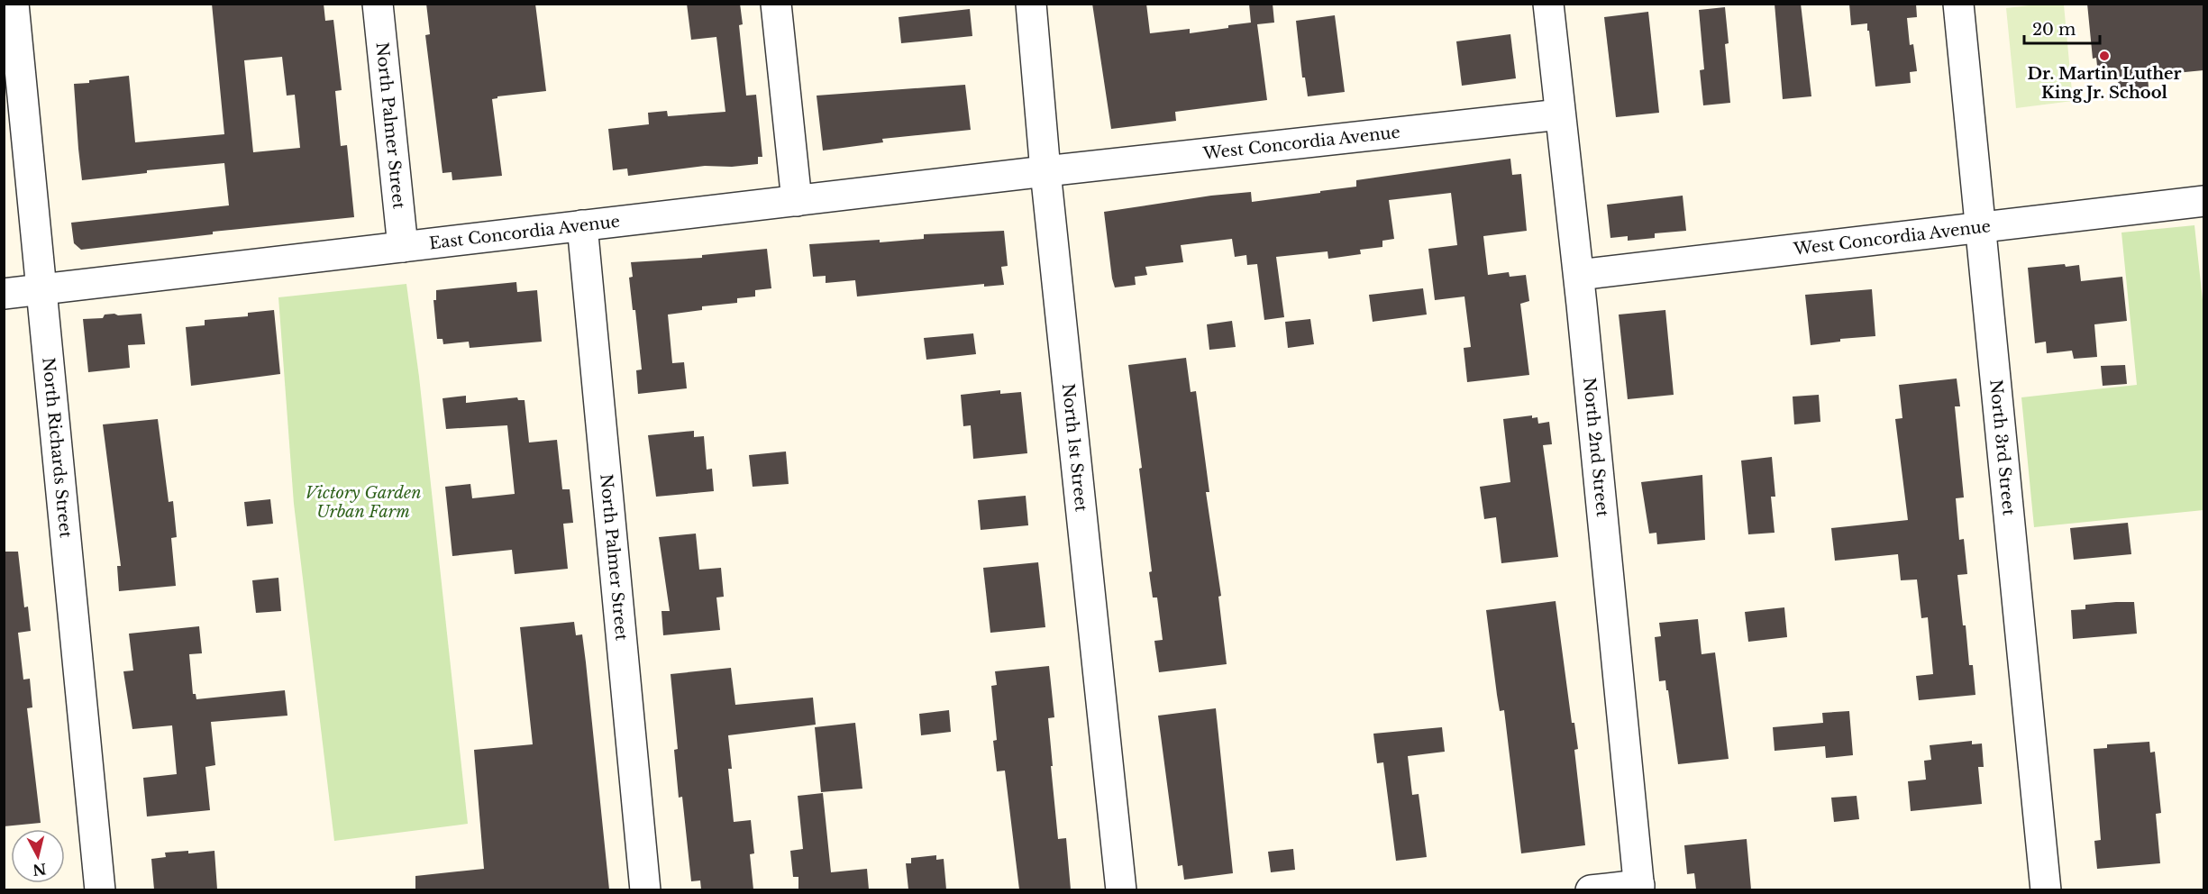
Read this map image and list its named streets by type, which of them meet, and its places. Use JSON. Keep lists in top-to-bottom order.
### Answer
{
  "streets": {
    "street": [
      "North Palmer Street",
      "West Concordia Avenue",
      "East Concordia Avenue",
      "North Richards Street",
      "North 1st Street",
      "North 2nd Street",
      "North 3rd Street"
    ]
  },
  "crossings": [
    ["North Palmer Street", "East Concordia Avenue"],
    ["West Concordia Avenue", "East Concordia Avenue"],
    ["West Concordia Avenue", "North 1st Street"],
    ["West Concordia Avenue", "North 2nd Street"],
    ["West Concordia Avenue", "North 3rd Street"],
    ["East Concordia Avenue", "North Richards Street"],
    ["East Concordia Avenue", "North 1st Street"]
  ],
  "parks": ["Victory Garden Urban Farm"],
  "places": ["Dr. Martin Luther King Jr. School"],
  "scale_bar": "20 m",
  "north": "bottom"
}
